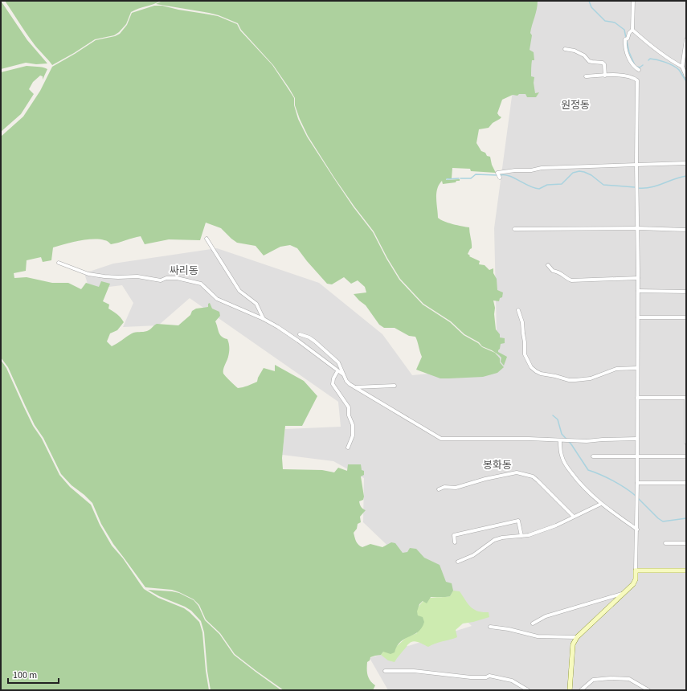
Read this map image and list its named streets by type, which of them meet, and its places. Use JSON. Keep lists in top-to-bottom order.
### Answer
{
  "districts": ["원정동", "싸리동", "봉화동"],
  "scale_bar": "100 m"
}
